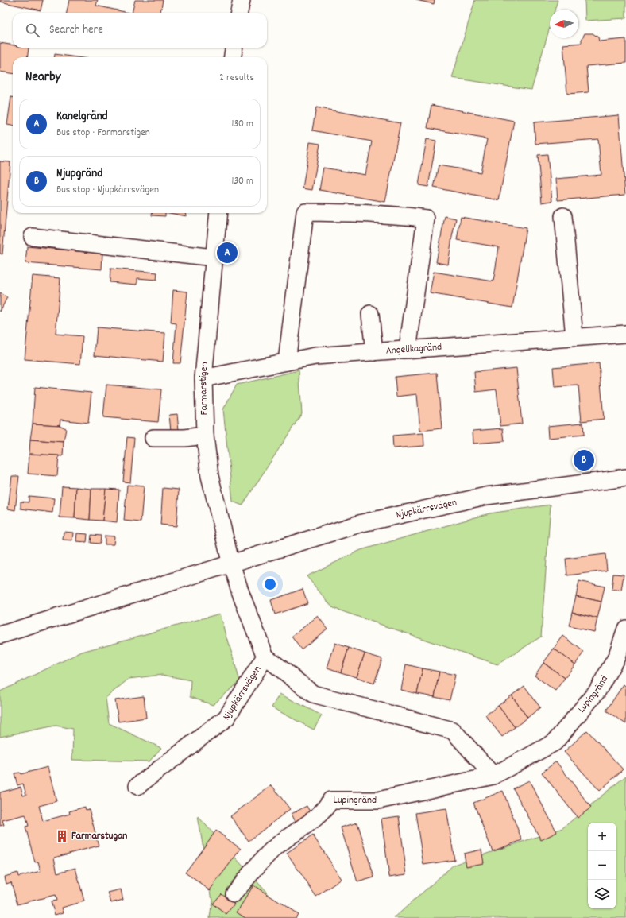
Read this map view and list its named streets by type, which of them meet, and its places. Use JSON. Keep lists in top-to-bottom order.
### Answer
{
  "streets": {
    "street": [
      "Angelikagränd",
      "Farmarstigen",
      "Njupkärrsvägen",
      "Lupingränd"
    ]
  },
  "crossings": [
    ["Angelikagränd", "Farmarstigen"],
    ["Farmarstigen", "Njupkärrsvägen"]
  ],
  "places": {
    "building": ["Farmarstugan"]
  },
  "north": "left",
  "page": {
    "search": "Search here",
    "heading": ["Nearby", "2 results"],
    "list": [
      {
        "mark": "A",
        "name": "Kanelgränd",
        "note": "Bus stop · Farmarstigen",
        "value": "130 m"
      },
      {
        "mark": "B",
        "name": "Njupgränd",
        "note": "Bus stop · Njupkärrsvägen",
        "value": "130 m"
      }
    ],
    "pins": ["A", "B"],
    "map_buttons": ["+", "−"]
  }
}
